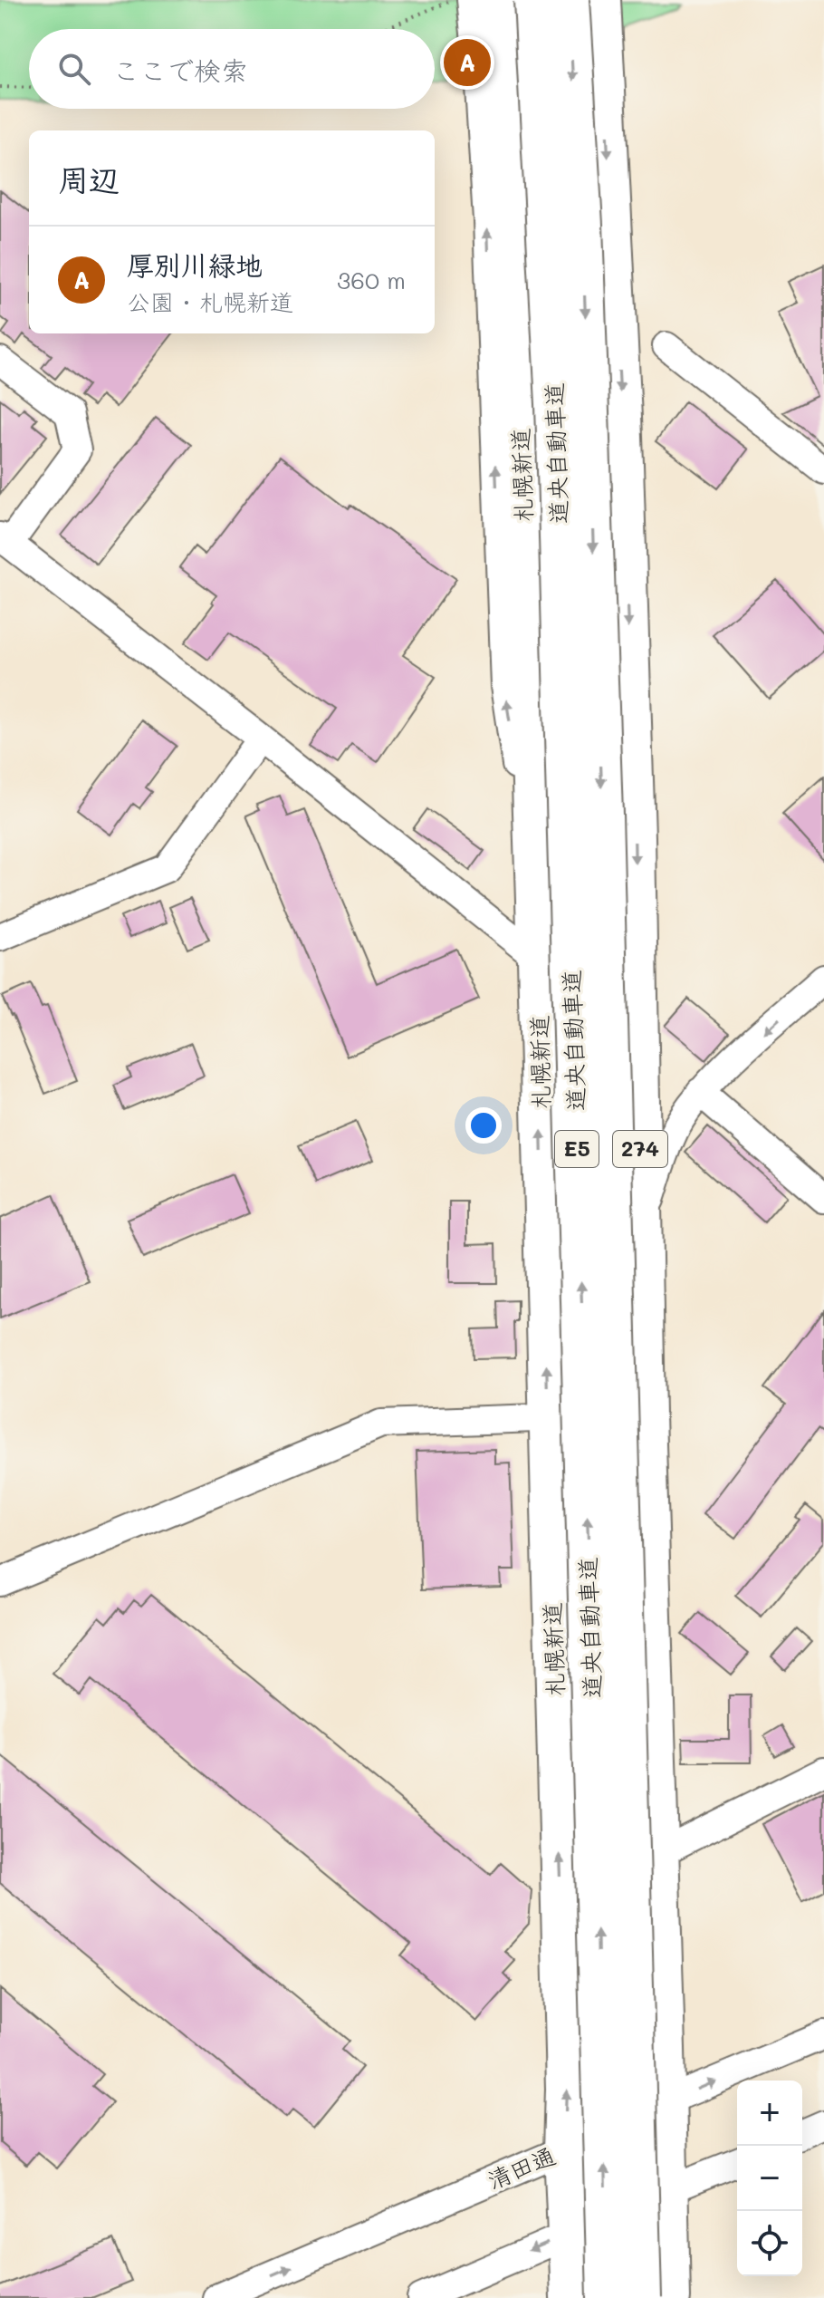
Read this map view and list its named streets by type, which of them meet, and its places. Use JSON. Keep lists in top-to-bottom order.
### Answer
{
  "streets": {
    "highway": [
      "道央自動車道",
      "札幌新道",
      "E5",
      "274"
    ],
    "street": ["清田通"]
  },
  "crossings": [
    ["道央自動車道", "札幌新道"],
    ["札幌新道", "清田通"],
    ["274", "清田通"]
  ],
  "page": {
    "search": "ここで検索",
    "pins": "A",
    "heading": "周辺",
    "list": [
      {
        "mark": "A",
        "name": "厚別川緑地",
        "note": "公園 · 札幌新道",
        "value": "360 m"
      }
    ],
    "map_buttons": ["+", "−"]
  }
}
